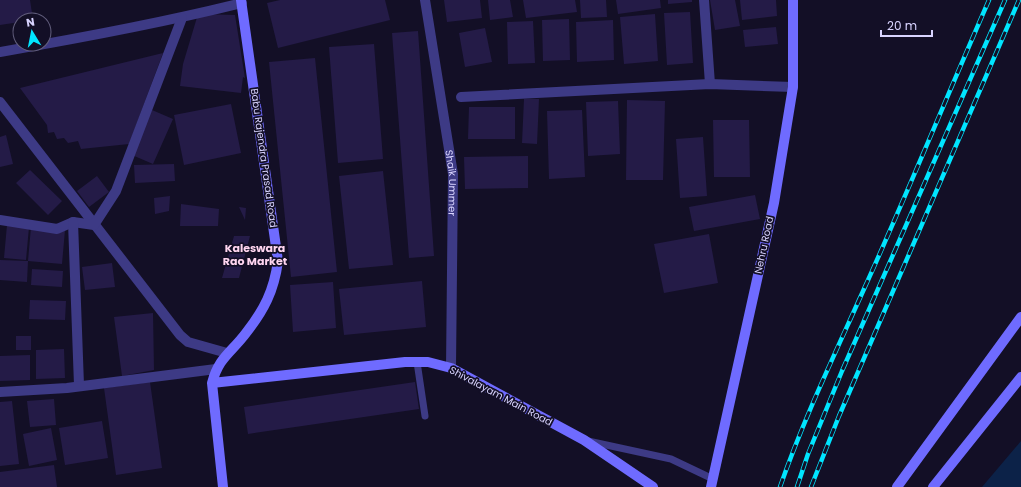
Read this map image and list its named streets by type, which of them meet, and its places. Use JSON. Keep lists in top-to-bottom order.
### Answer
{
  "streets": {
    "street": [
      "Babu Rajendra Prasad Road",
      "Shaik Ummer",
      "Nehru Road",
      "Shivalayam Main Road"
    ]
  },
  "crossings": [
    ["Babu Rajendra Prasad Road", "Shivalayam Main Road"],
    ["Shaik Ummer", "Shivalayam Main Road"]
  ],
  "districts": ["Kaleswara Rao Market"],
  "scale_bar": "20 m",
  "north": "top"
}
